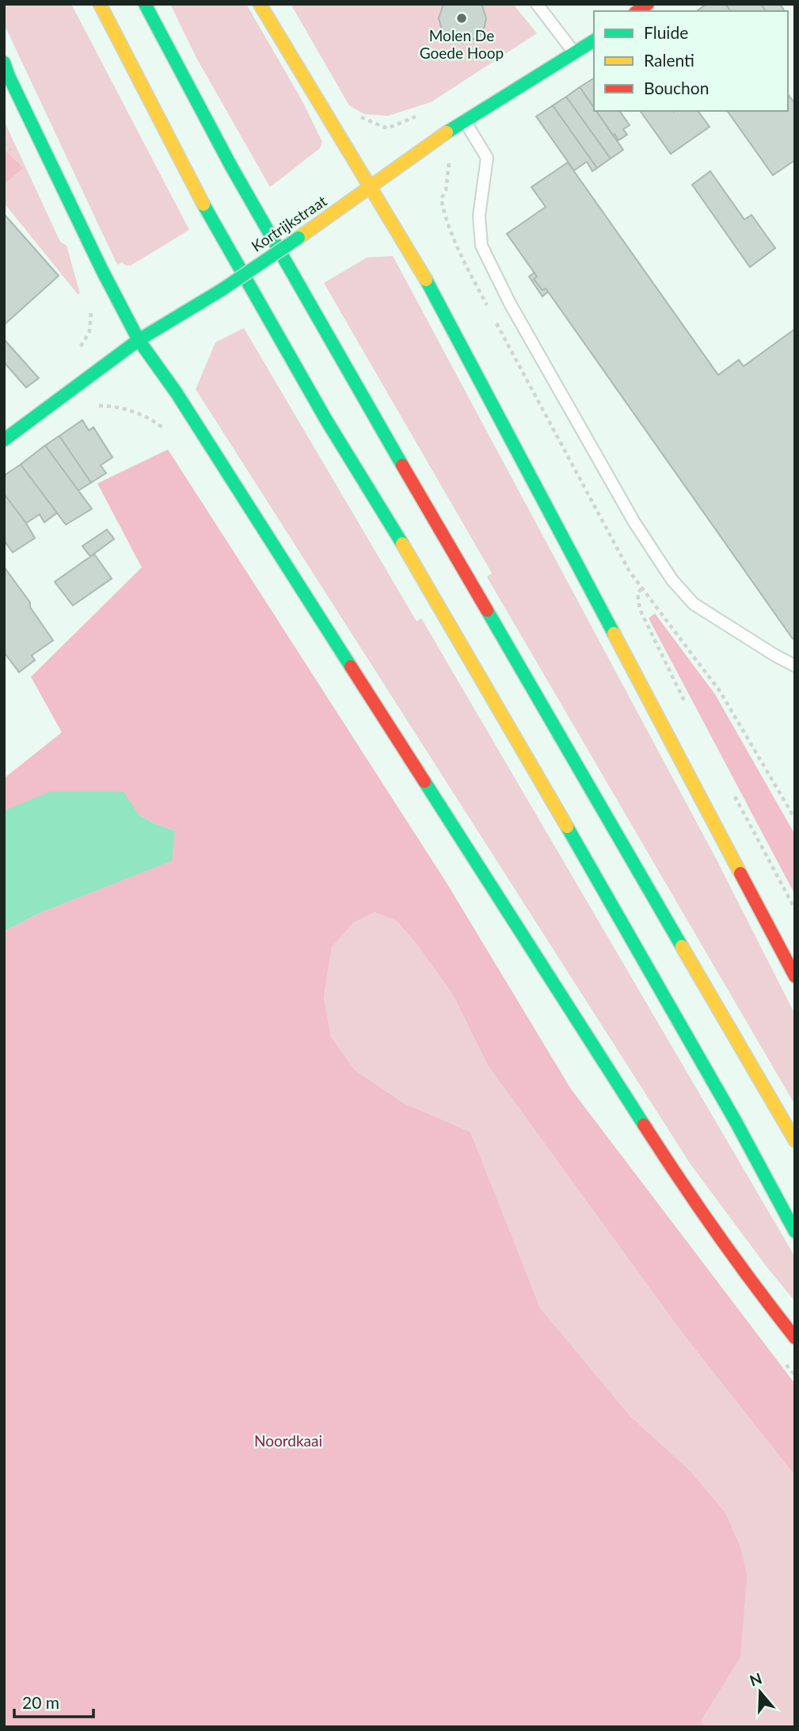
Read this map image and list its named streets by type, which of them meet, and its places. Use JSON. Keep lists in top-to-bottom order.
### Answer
{
  "streets": {
    "main road": ["Kortrijkstraat"]
  },
  "parks": ["Noordkaai"],
  "places": ["Molen De Goede Hoop"],
  "legend": ["Fluide", "Ralenti", "Bouchon"],
  "scale_bar": "20 m",
  "north": "top"
}
